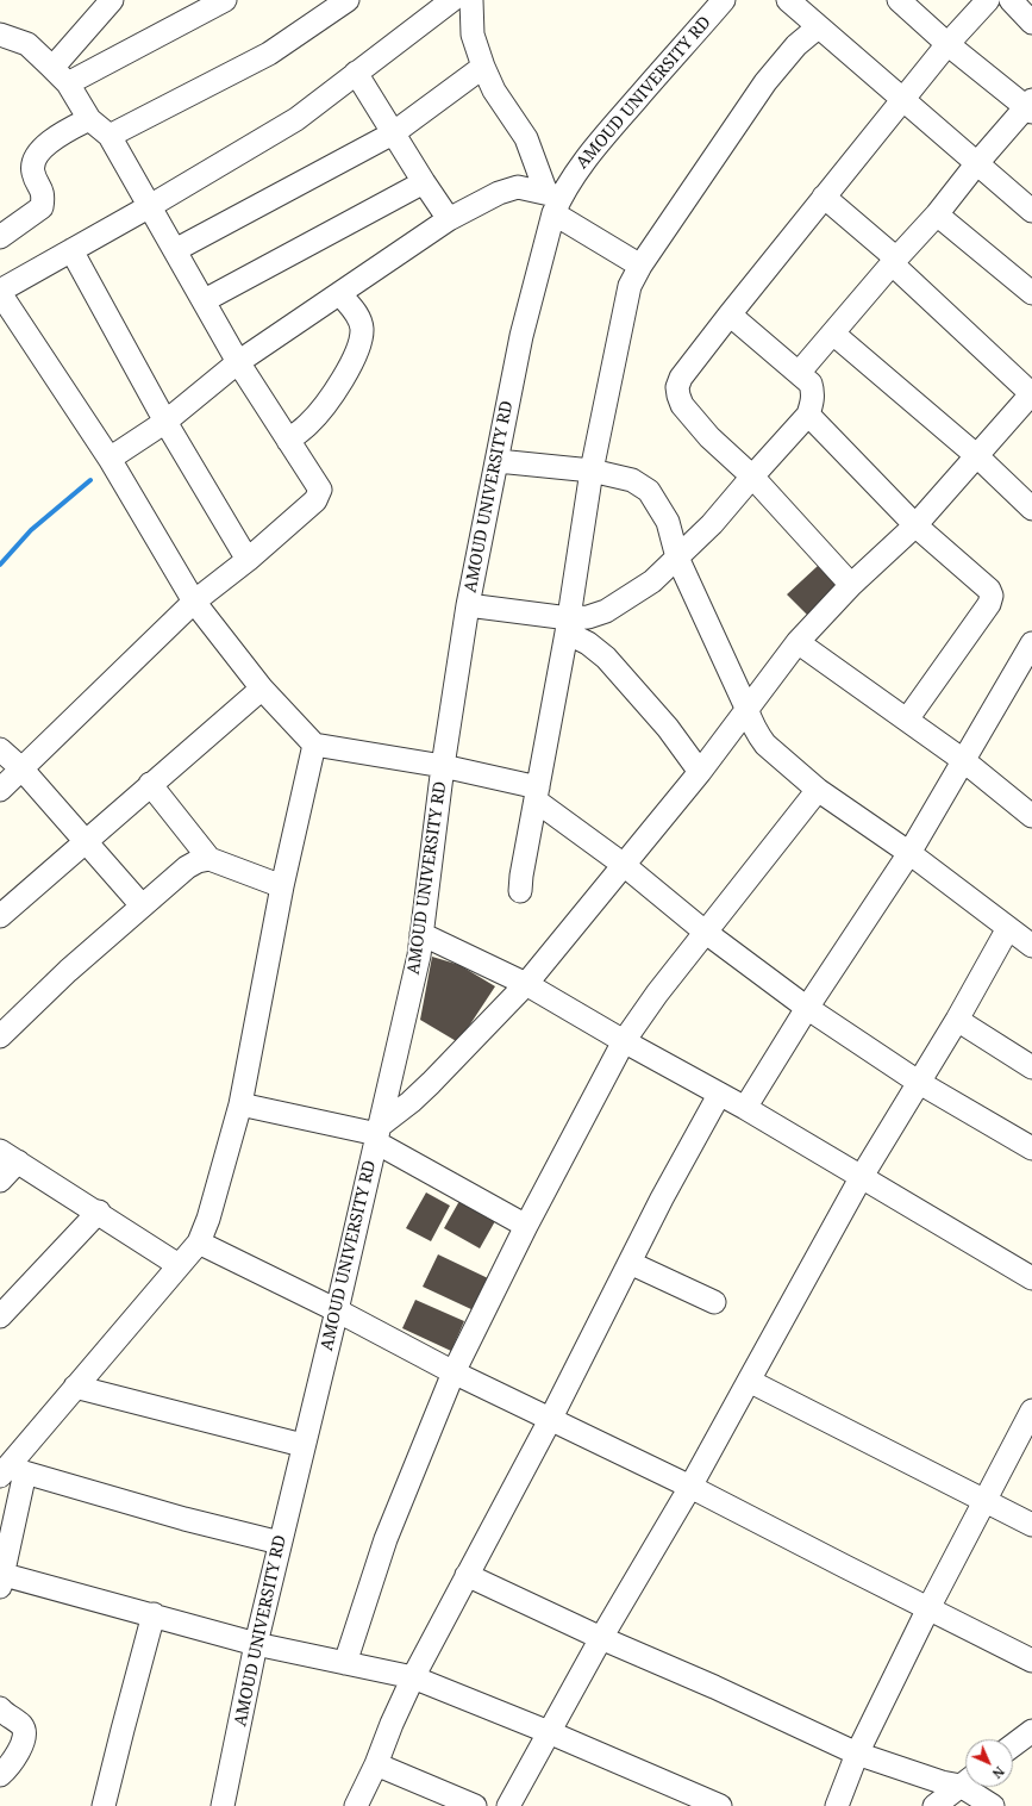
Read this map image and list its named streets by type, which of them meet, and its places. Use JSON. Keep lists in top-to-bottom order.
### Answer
{
  "streets": {
    "street": ["AMOUD UNIVERSITY RD"]
  },
  "north": "bottom right"
}
